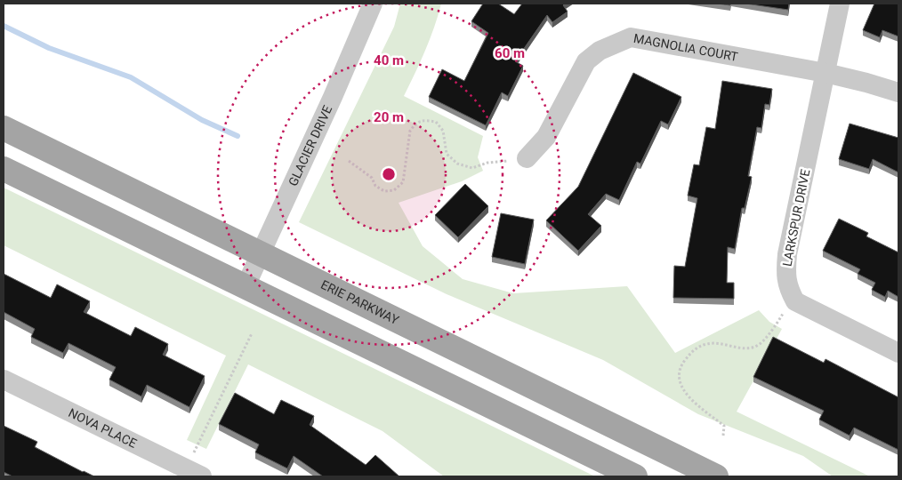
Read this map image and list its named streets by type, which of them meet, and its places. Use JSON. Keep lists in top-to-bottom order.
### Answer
{
  "streets": {
    "main road": ["ERIE PARKWAY"],
    "street": [
      "MAGNOLIA COURT",
      "GLACIER DRIVE",
      "LARKSPUR DRIVE",
      "NOVA PLACE"
    ]
  },
  "crossings": [
    ["MAGNOLIA COURT", "LARKSPUR DRIVE"],
    ["GLACIER DRIVE", "ERIE PARKWAY"]
  ],
  "rings": ["60 m", "40 m", "20 m"]
}
